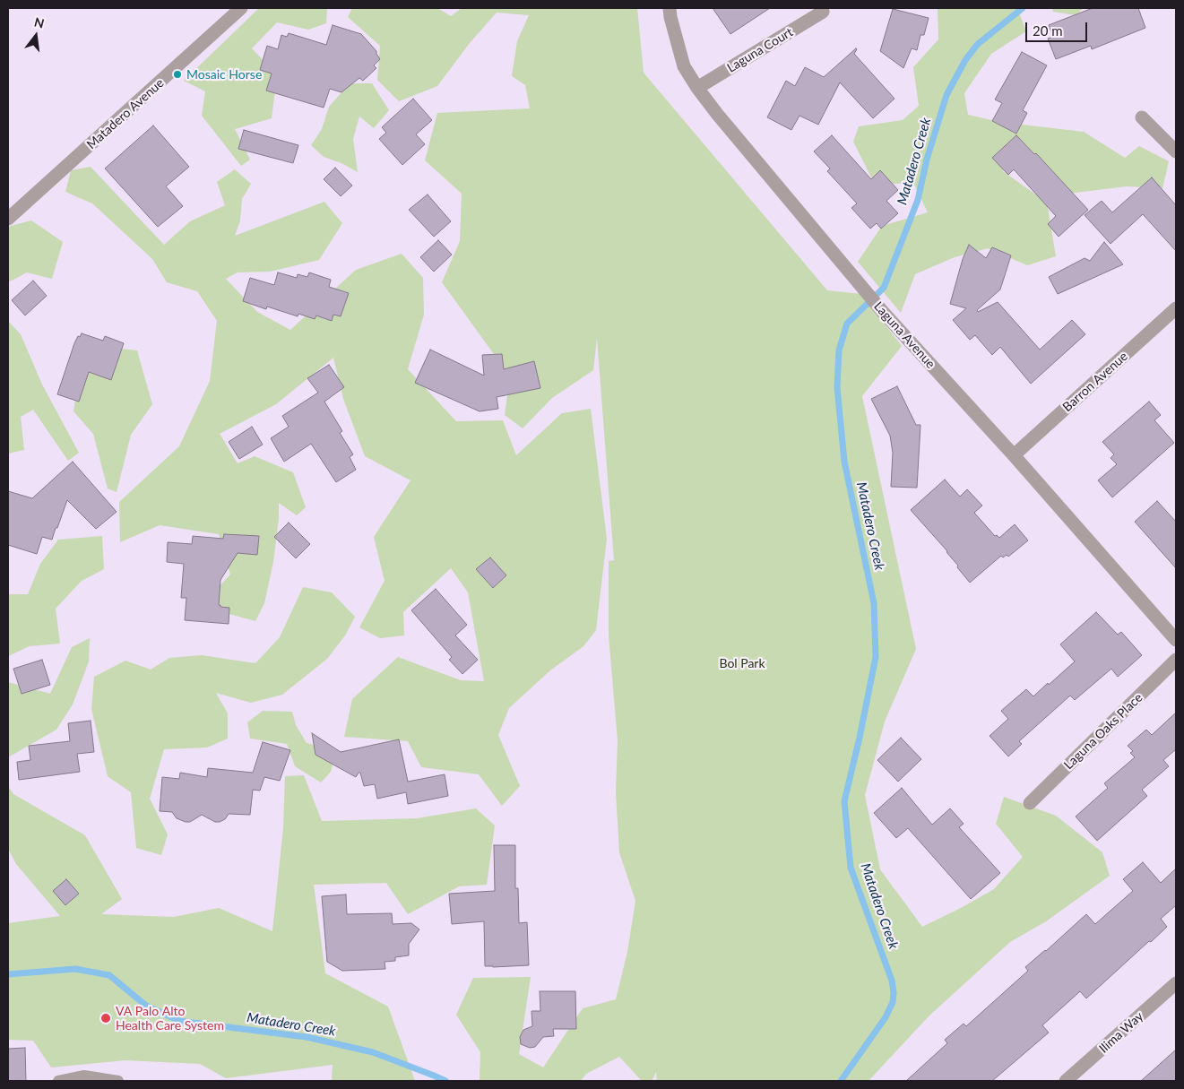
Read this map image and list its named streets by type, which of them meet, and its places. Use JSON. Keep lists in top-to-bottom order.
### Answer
{
  "streets": {
    "street": [
      "Laguna Court",
      "Matadero Avenue",
      "Laguna Avenue",
      "Barron Avenue",
      "Laguna Oaks Place",
      "Ilima Way"
    ]
  },
  "crossings": [
    ["Laguna Court", "Laguna Avenue"],
    ["Laguna Avenue", "Barron Avenue"]
  ],
  "water": ["Matadero Creek"],
  "parks": ["Bol Park"],
  "places": ["Mosaic Horse", "VA Palo Alto Health Care System"],
  "scale_bar": "20 m",
  "north": "top"
}
